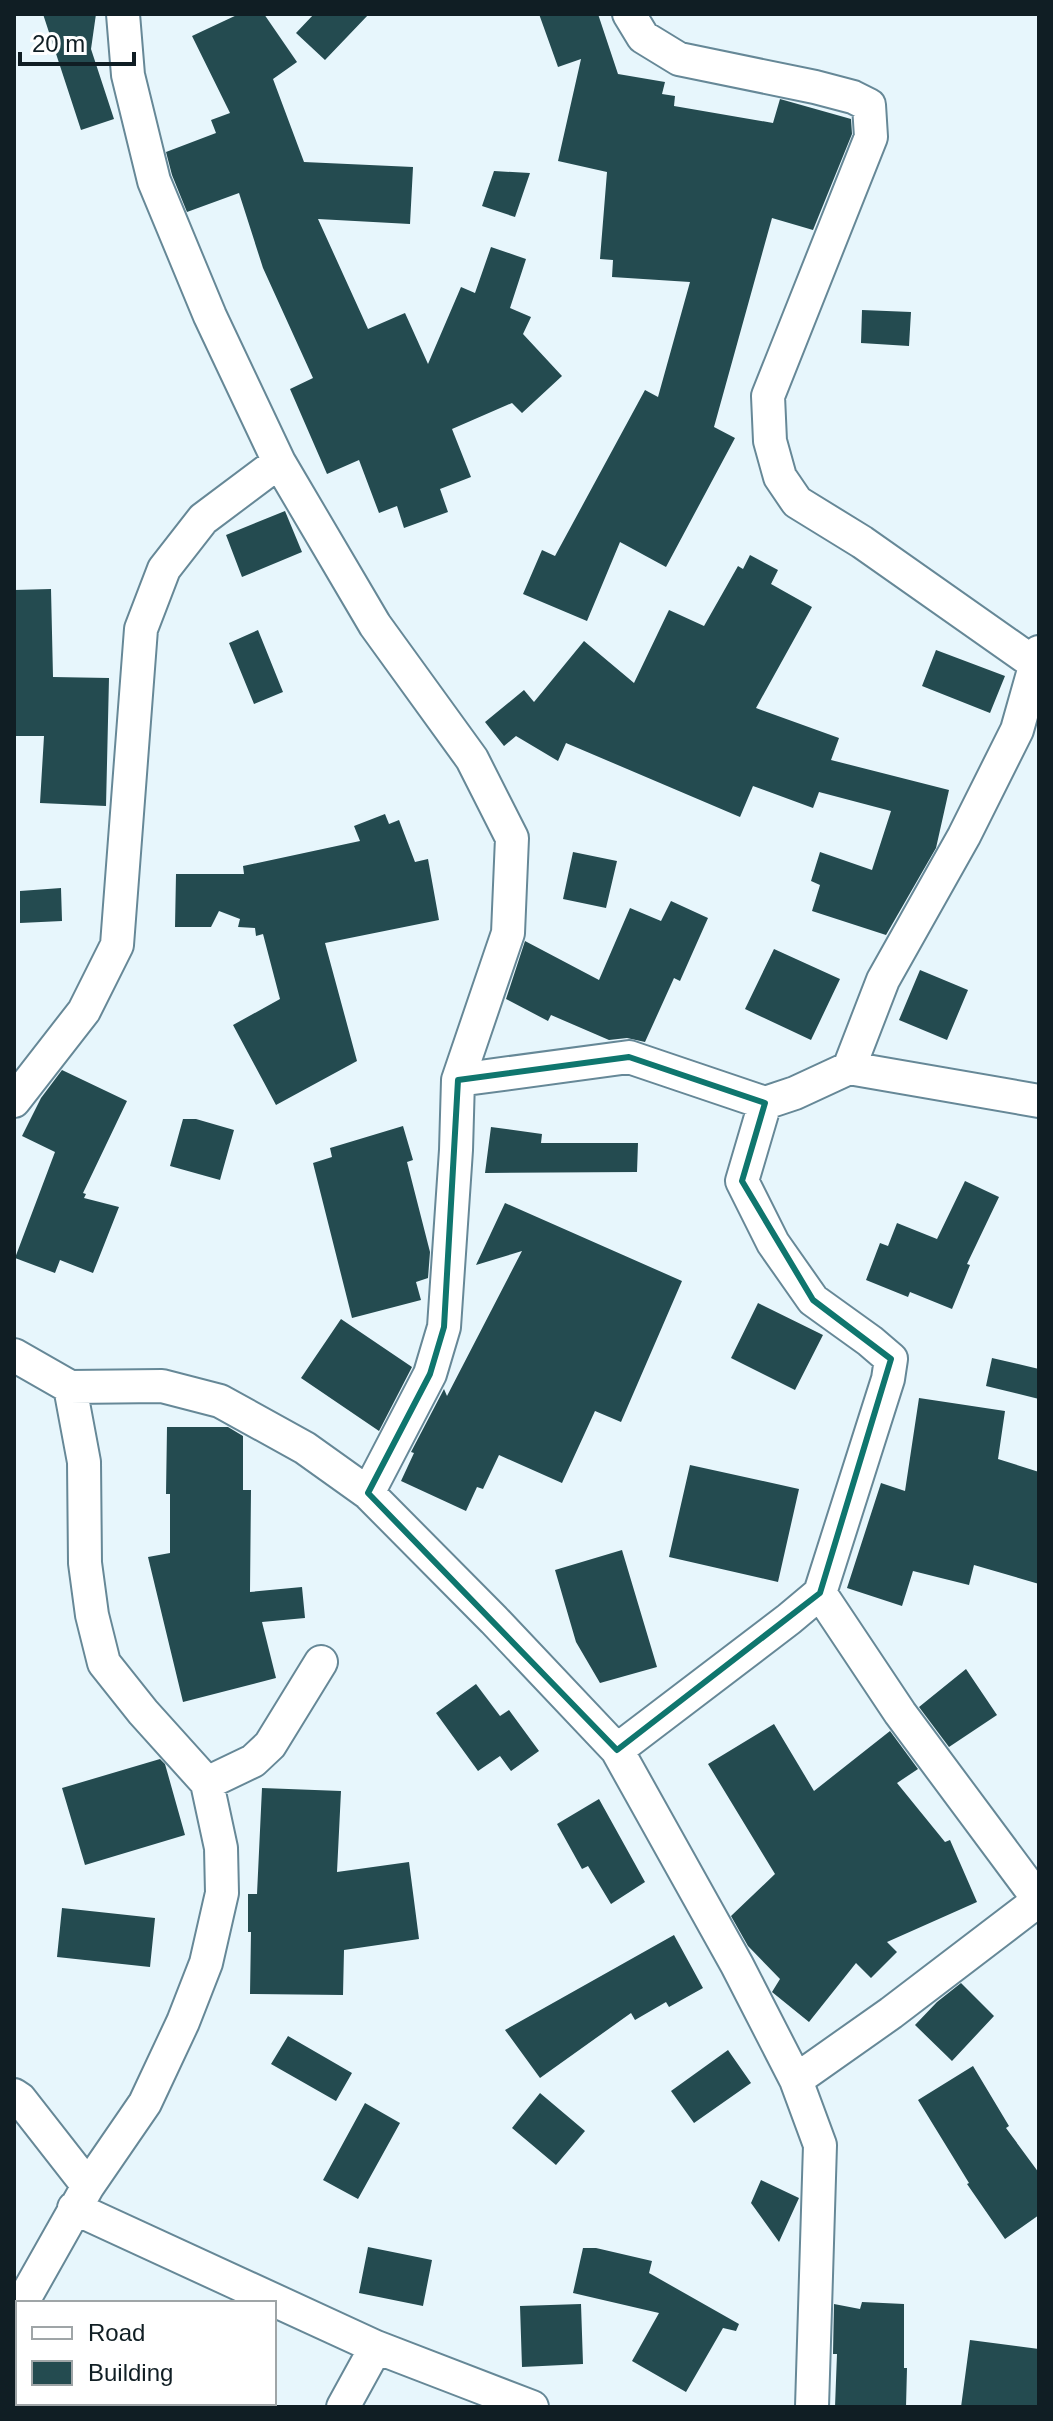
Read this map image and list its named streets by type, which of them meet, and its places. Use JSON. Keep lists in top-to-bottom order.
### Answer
{
  "legend": ["Road", "Building"],
  "scale_bar": "20 m"
}
